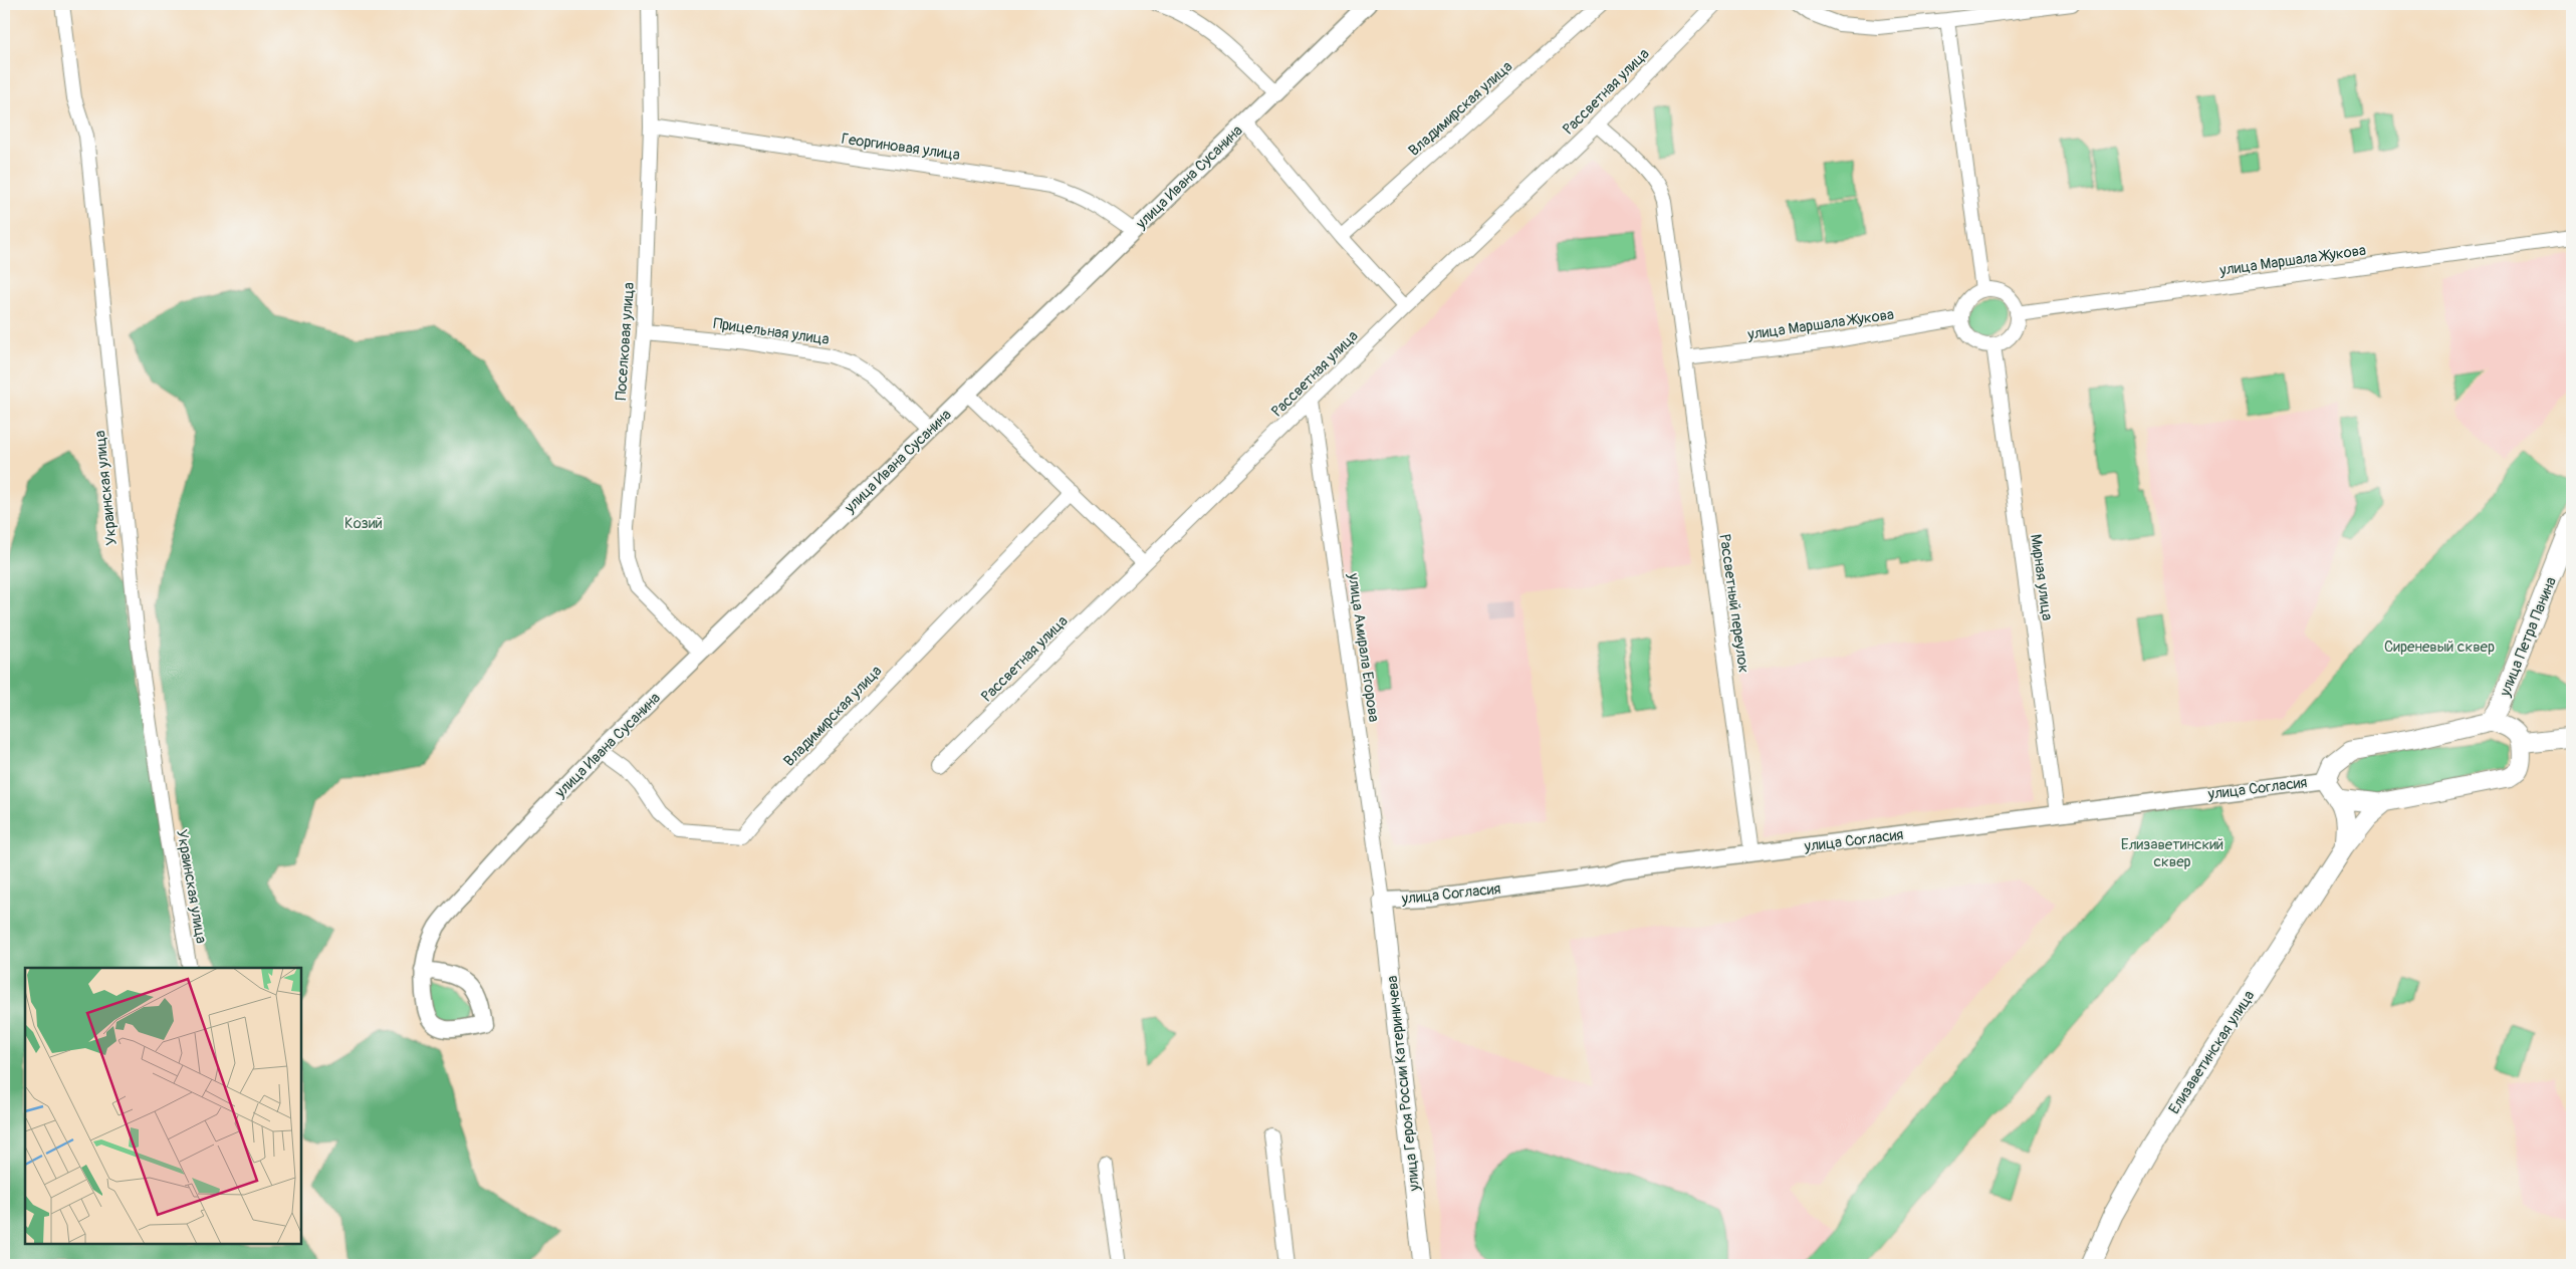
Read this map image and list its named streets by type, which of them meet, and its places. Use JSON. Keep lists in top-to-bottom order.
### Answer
{
  "streets": {
    "main road": [
      "улица Петра Панина",
      "улица Согласия",
      "Елизаветинская улица",
      "улица Героя России Катериничева"
    ],
    "street": [
      "Рассветная улица",
      "Владимирская улица",
      "Георгиновая улица",
      "улица Ивана Сусанина",
      "улица Маршала Жукова",
      "Прицельная улица",
      "Поселковая улица",
      "Украинская улица",
      "Мирная улица",
      "Рассветный переулок",
      "улица Амирала Егорова"
    ]
  },
  "crossings": [
    ["Рассветная улица", "Рассветный переулок"],
    ["Рассветная улица", "улица Амирала Егорова"],
    ["Владимирская улица", "улица Ивана Сусанина"],
    ["Георгиновая улица", "улица Ивана Сусанина"],
    ["Георгиновая улица", "Поселковая улица"],
    ["улица Ивана Сусанина", "Прицельная улица"],
    ["улица Ивана Сусанина", "Поселковая улица"],
    ["улица Маршала Жукова", "Мирная улица"],
    ["улица Маршала Жукова", "Рассветный переулок"],
    ["Прицельная улица", "Поселковая улица"],
    ["Мирная улица", "улица Согласия"],
    ["Рассветный переулок", "улица Согласия"],
    ["улица Петра Панина", "улица Согласия"],
    ["улица Амирала Егорова", "улица Согласия"],
    ["улица Амирала Егорова", "улица Героя России Катериничева"],
    ["улица Согласия", "улица Героя России Катериничева"]
  ],
  "parks": ["Козий", "Сиреневый сквер", "Елизаветинский сквер"]
}
